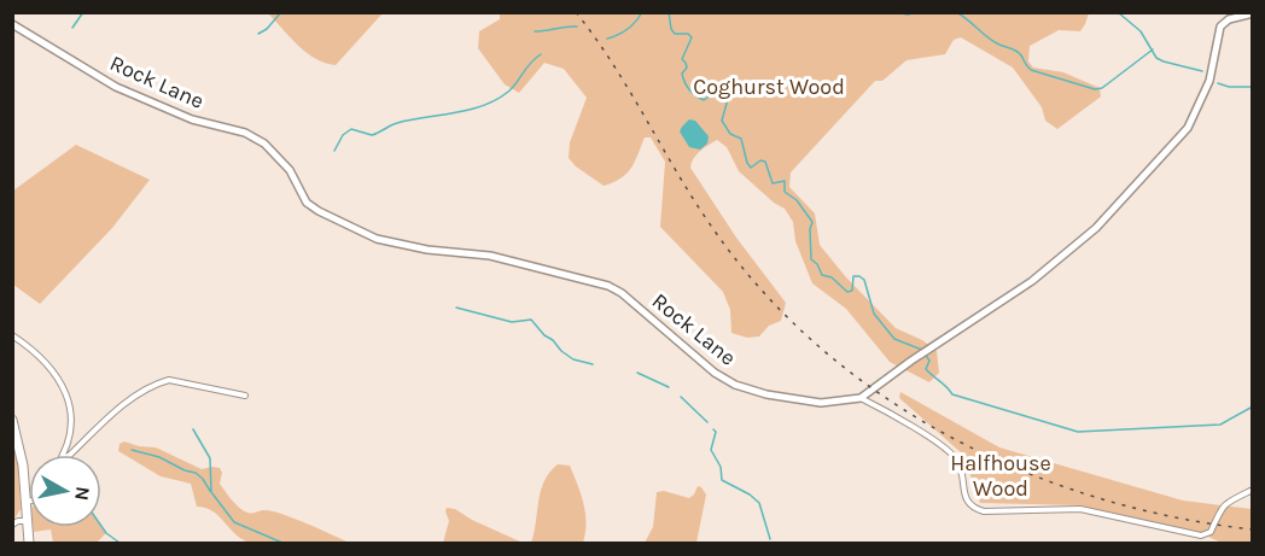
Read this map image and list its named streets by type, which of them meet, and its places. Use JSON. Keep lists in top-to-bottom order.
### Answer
{
  "streets": {
    "street": ["Rock Lane"]
  },
  "parks": ["Coghurst Wood", "Halfhouse Wood"],
  "north": "right"
}
